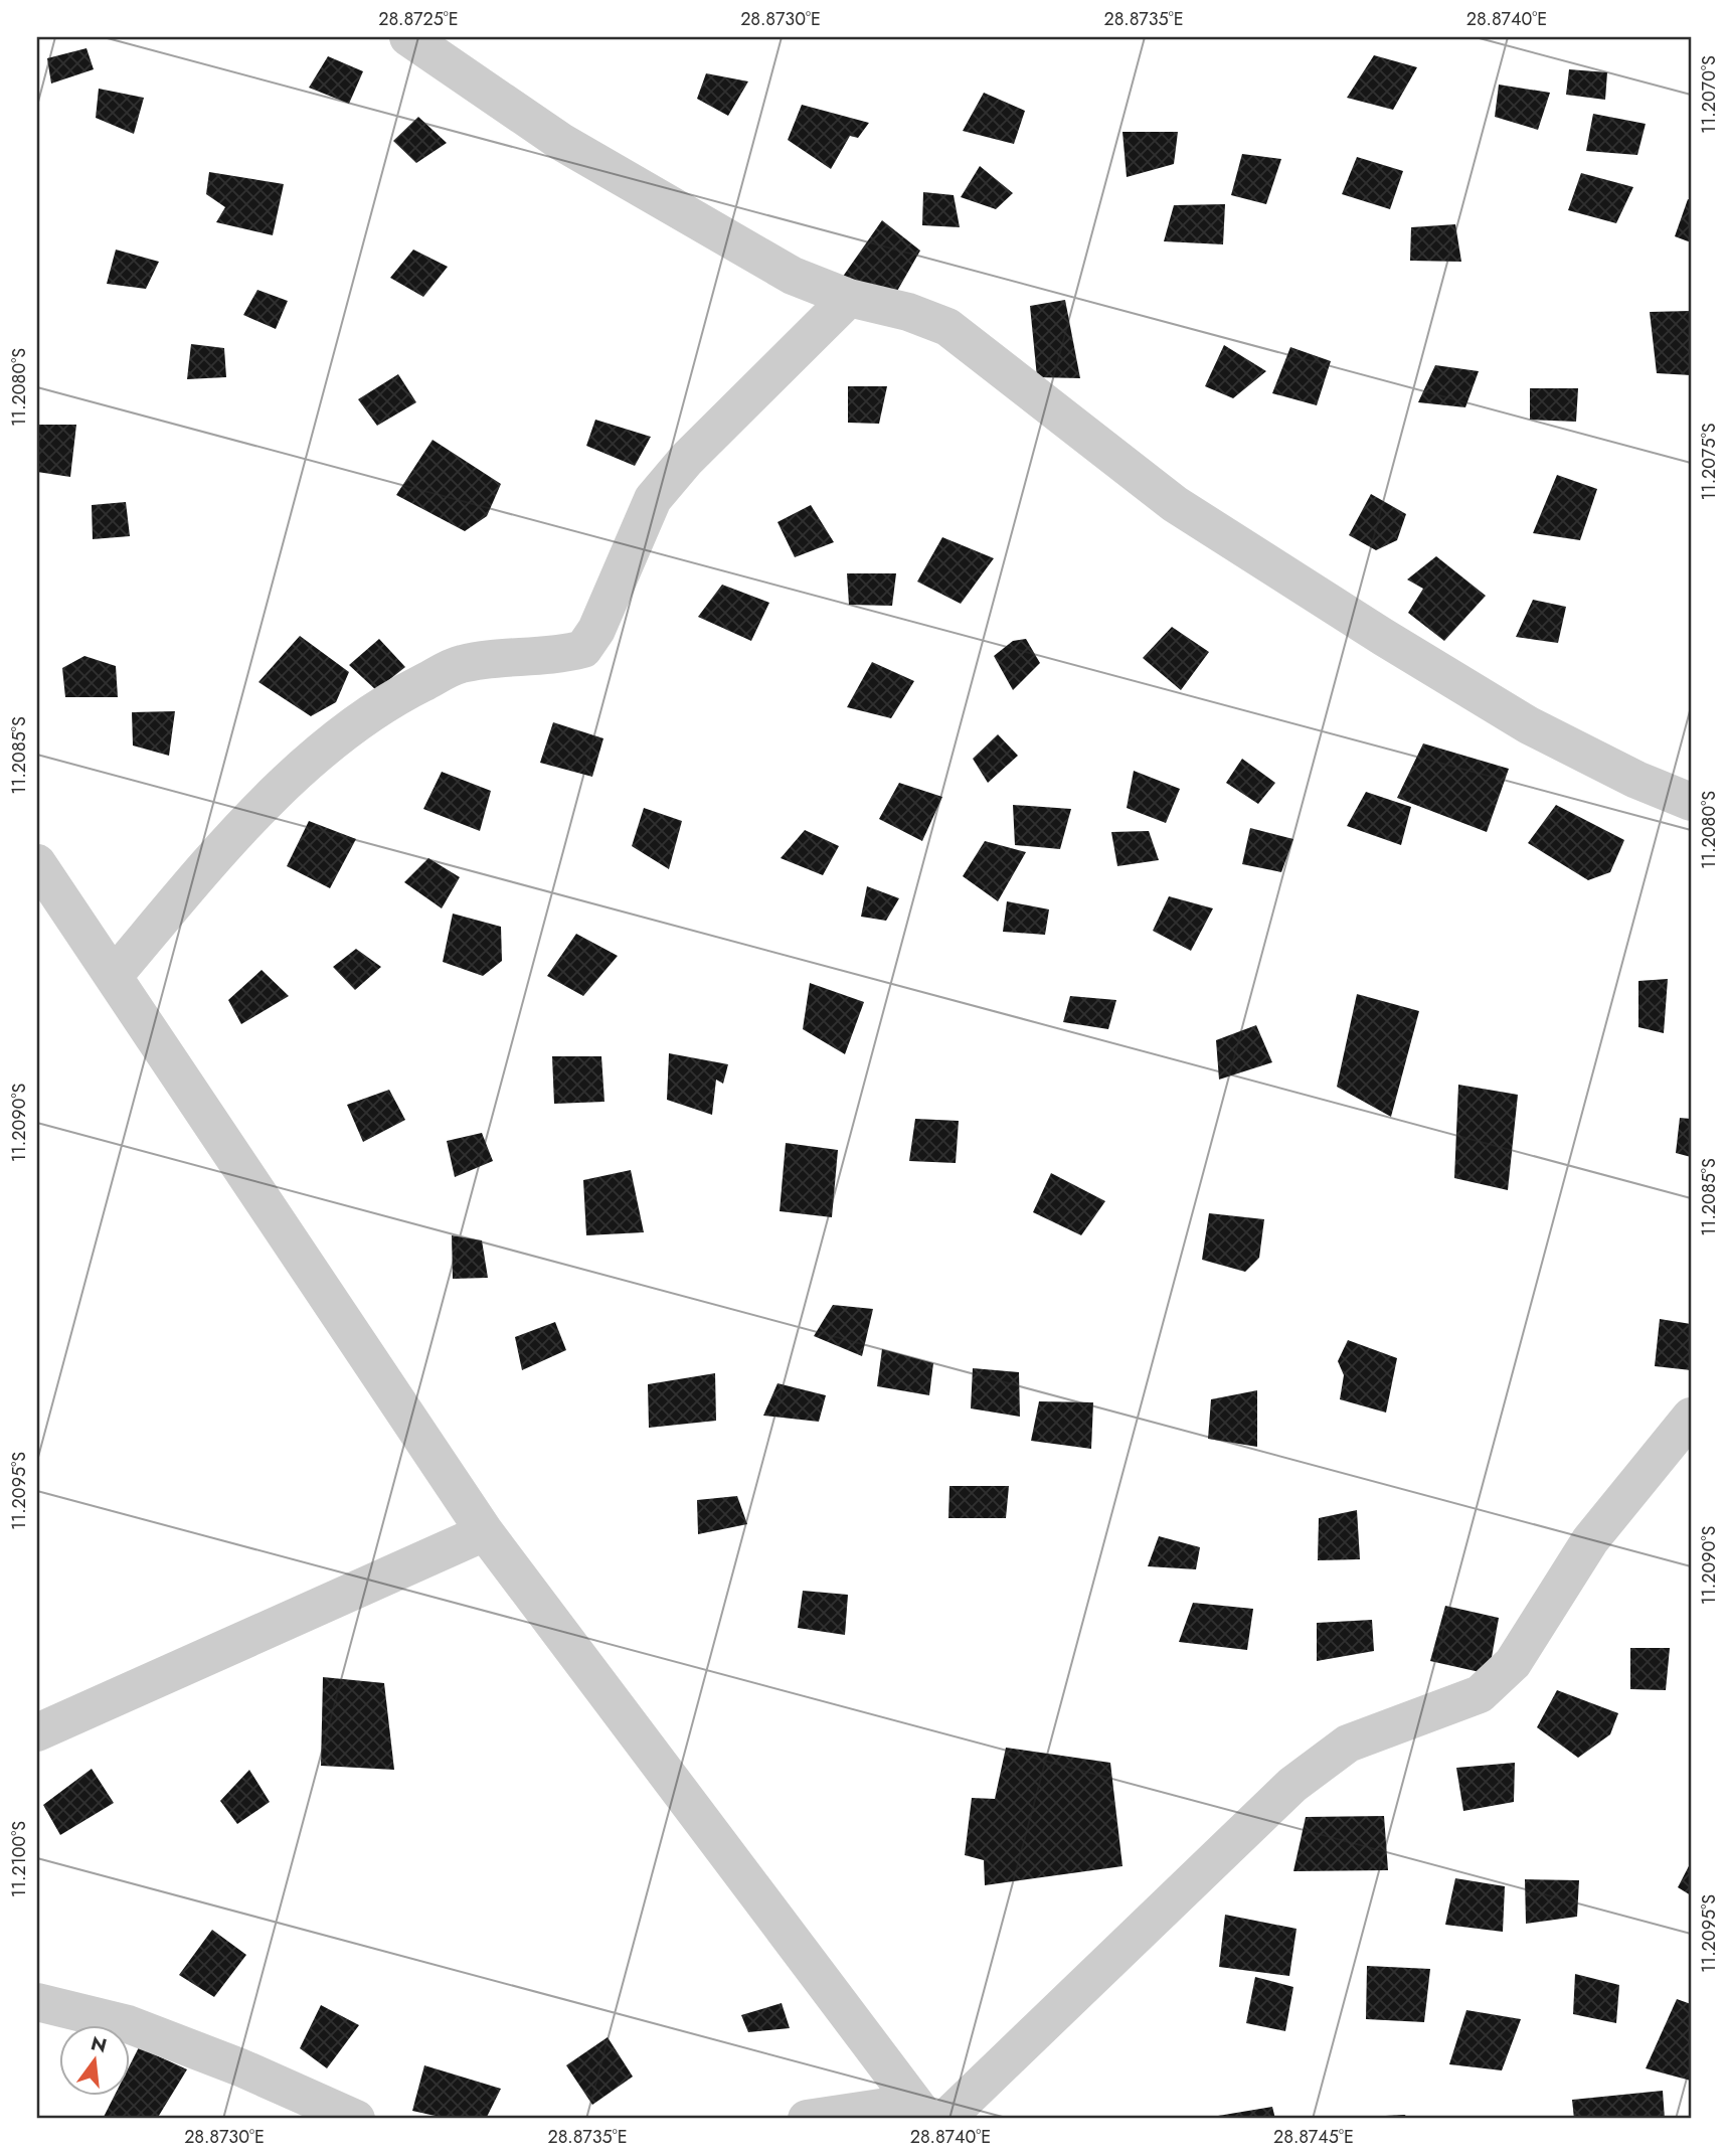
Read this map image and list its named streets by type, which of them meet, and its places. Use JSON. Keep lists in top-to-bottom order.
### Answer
{
  "north": "top",
  "coordinates": [
    "28.8725°E",
    "28.8730°E",
    "28.8735°E",
    "28.8740°E",
    "11.2070°S",
    "11.2080°S",
    "11.2075°S",
    "11.2085°S",
    "11.2090°S",
    "11.2095°S",
    "11.2100°S",
    "28.8745°E"
  ]
}
